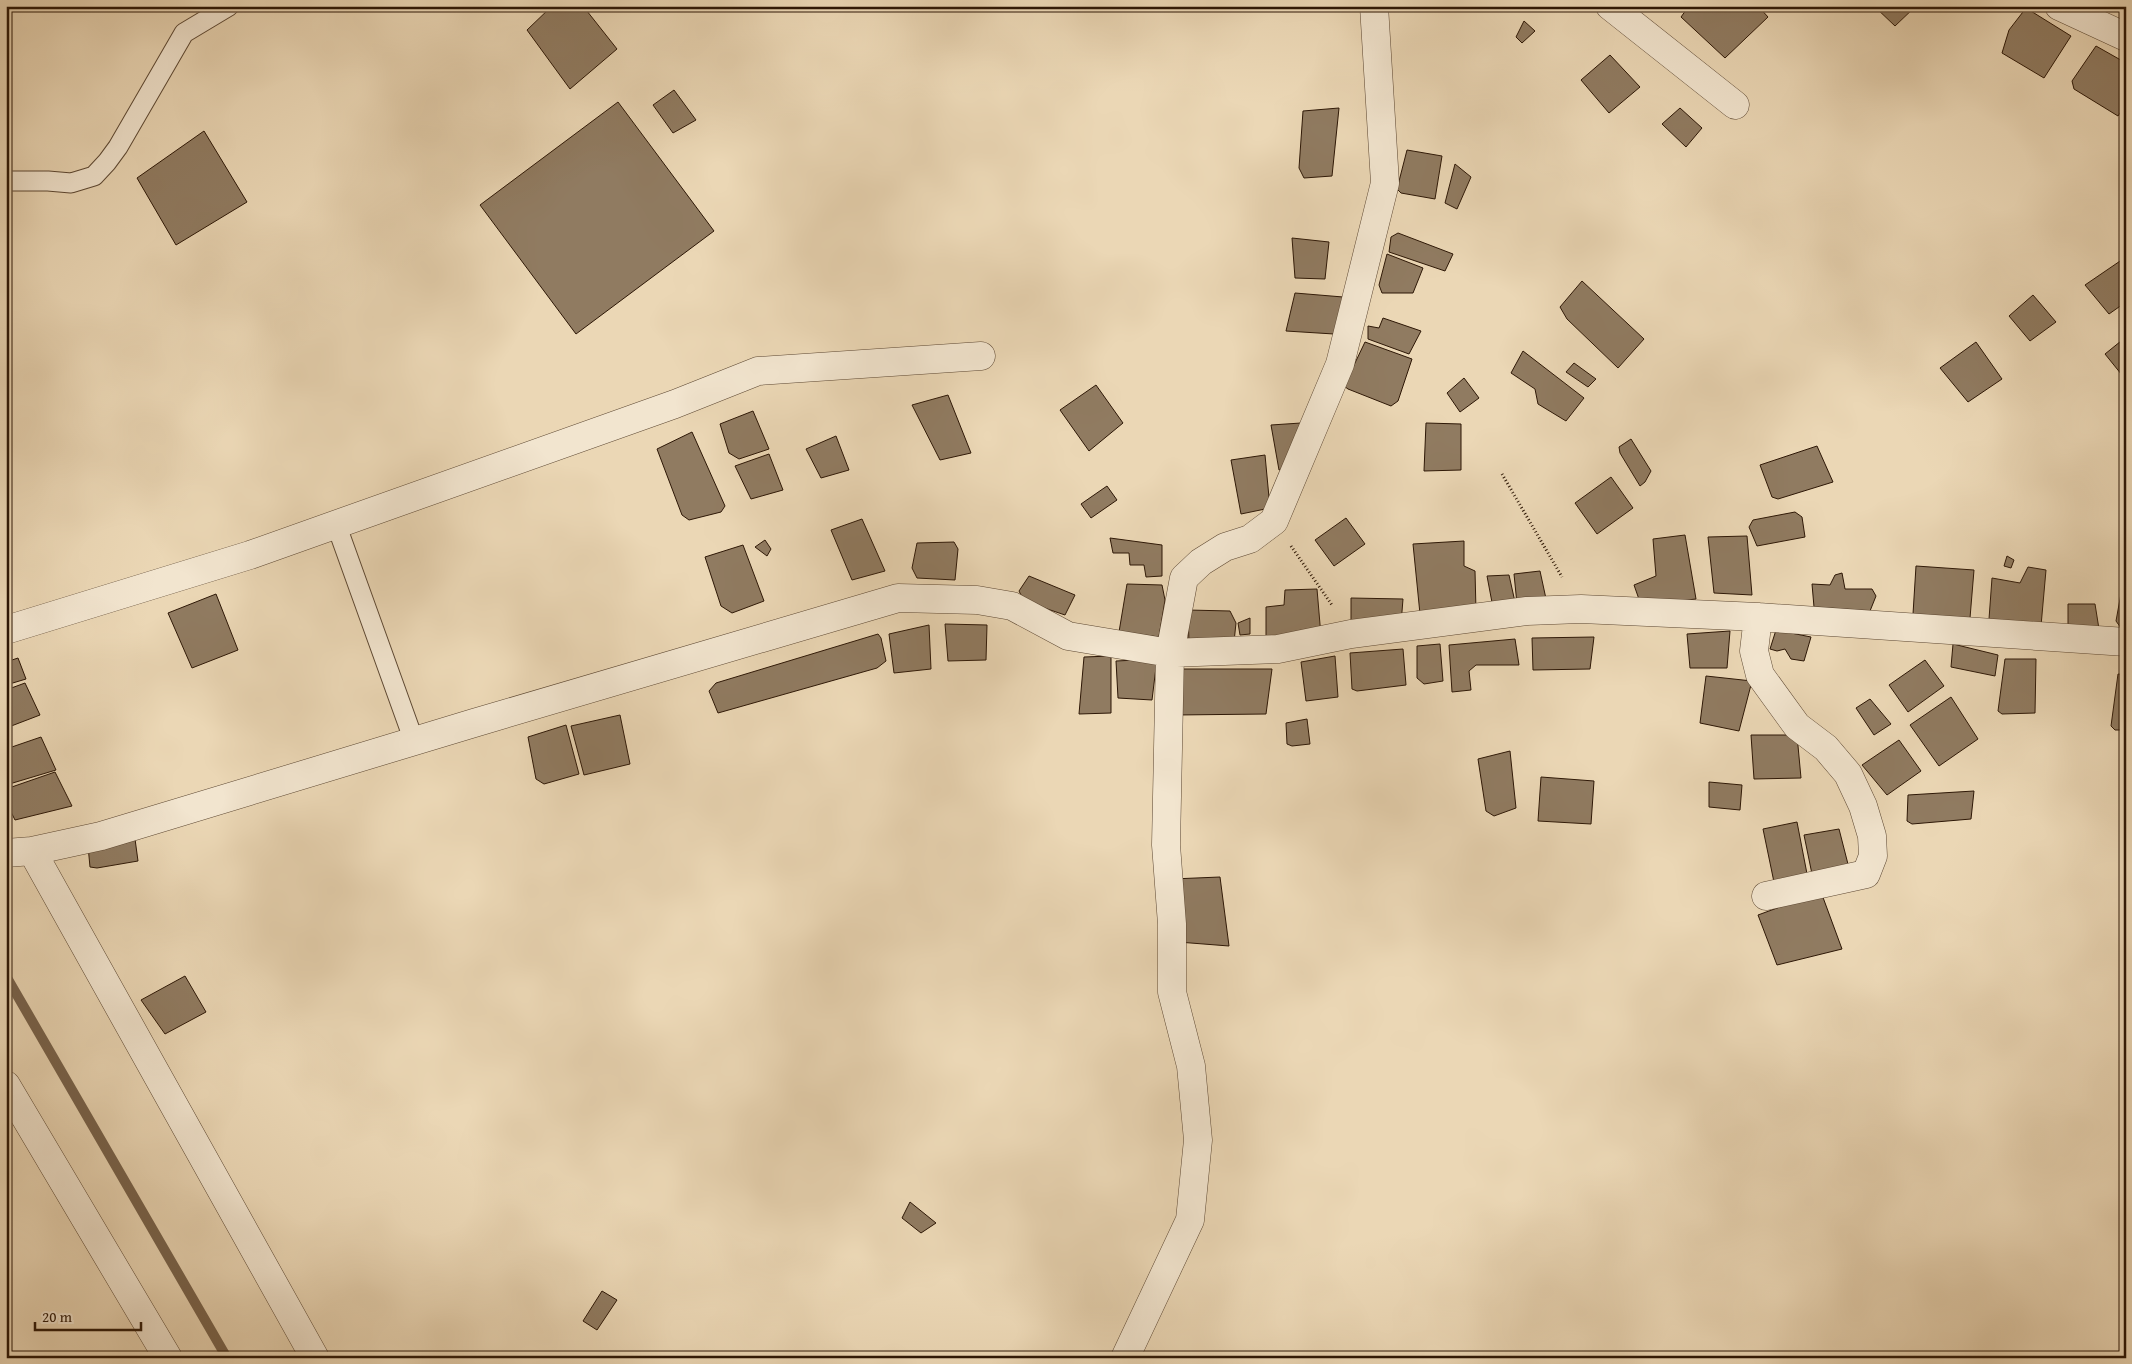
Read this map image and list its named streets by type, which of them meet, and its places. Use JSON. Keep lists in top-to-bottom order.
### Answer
{
  "scale_bar": "20 m"
}
